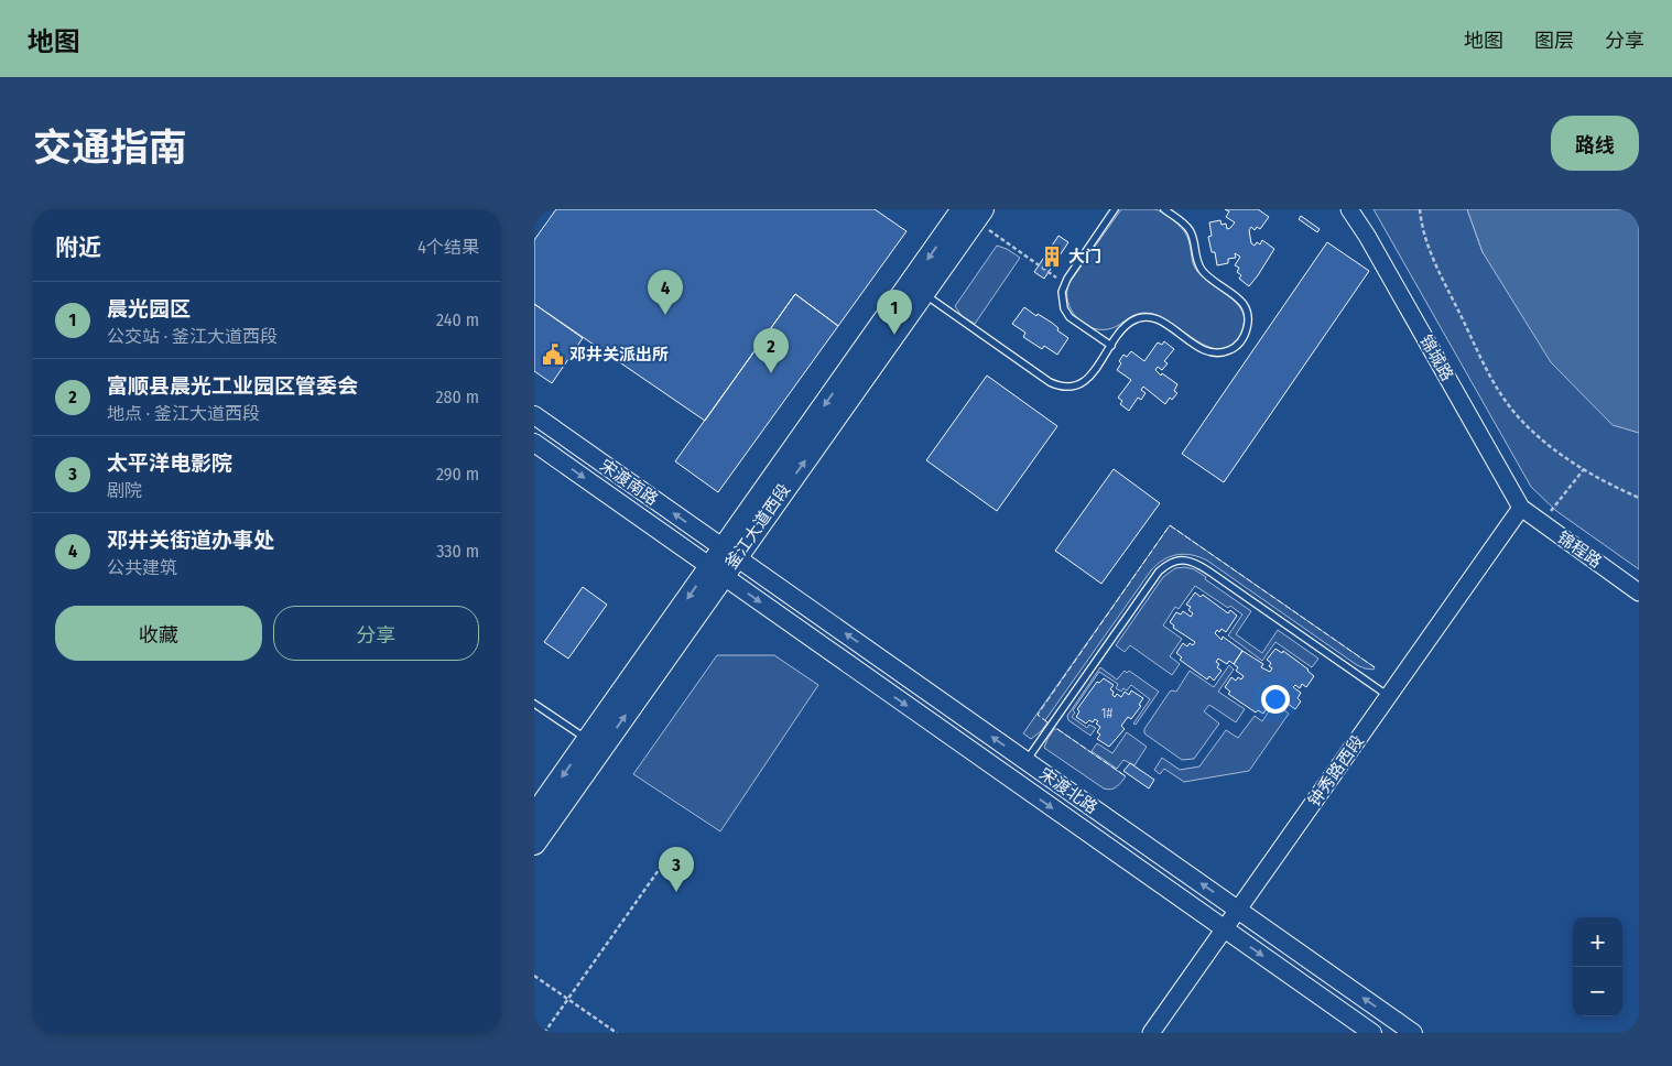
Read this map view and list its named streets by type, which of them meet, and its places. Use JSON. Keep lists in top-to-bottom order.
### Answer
{
  "streets": {
    "highway": ["釜江大道西段"],
    "main road": ["宋渡南路", "宋渡北路"],
    "street": ["锦城路", "锦程路", "钟秀路西段"]
  },
  "crossings": [
    ["锦城路", "锦程路"],
    ["锦城路", "钟秀路西段"],
    ["宋渡南路", "釜江大道西段"],
    ["宋渡南路", "宋渡北路"],
    ["釜江大道西段", "宋渡北路"],
    ["锦程路", "钟秀路西段"],
    ["钟秀路西段", "宋渡北路"]
  ],
  "places": {
    "building": ["大门"],
    "public building": ["邓井关派出所"]
  },
  "house_numbers": ["1#"],
  "page": {
    "header": "地图",
    "nav": ["地图", "图层", "分享"],
    "title": "交通指南",
    "buttons": [
      "路线",
      ["收藏", "分享"]
    ],
    "heading": ["附近", "4个结果"],
    "pins": [
      "4",
      "1",
      "2",
      "3"
    ],
    "list": [
      {
        "mark": "1",
        "name": "晨光园区",
        "note": "公交站 · 釜江大道西段",
        "value": "240 m"
      },
      {
        "mark": "2",
        "name": "富顺县晨光工业园区管委会",
        "note": "地点 · 釜江大道西段",
        "value": "280 m"
      },
      {
        "mark": "3",
        "name": "太平洋电影院",
        "note": "剧院",
        "value": "290 m"
      },
      {
        "mark": "4",
        "name": "邓井关街道办事处",
        "note": "公共建筑",
        "value": "330 m"
      }
    ],
    "map_buttons": ["+", "−"]
  }
}
